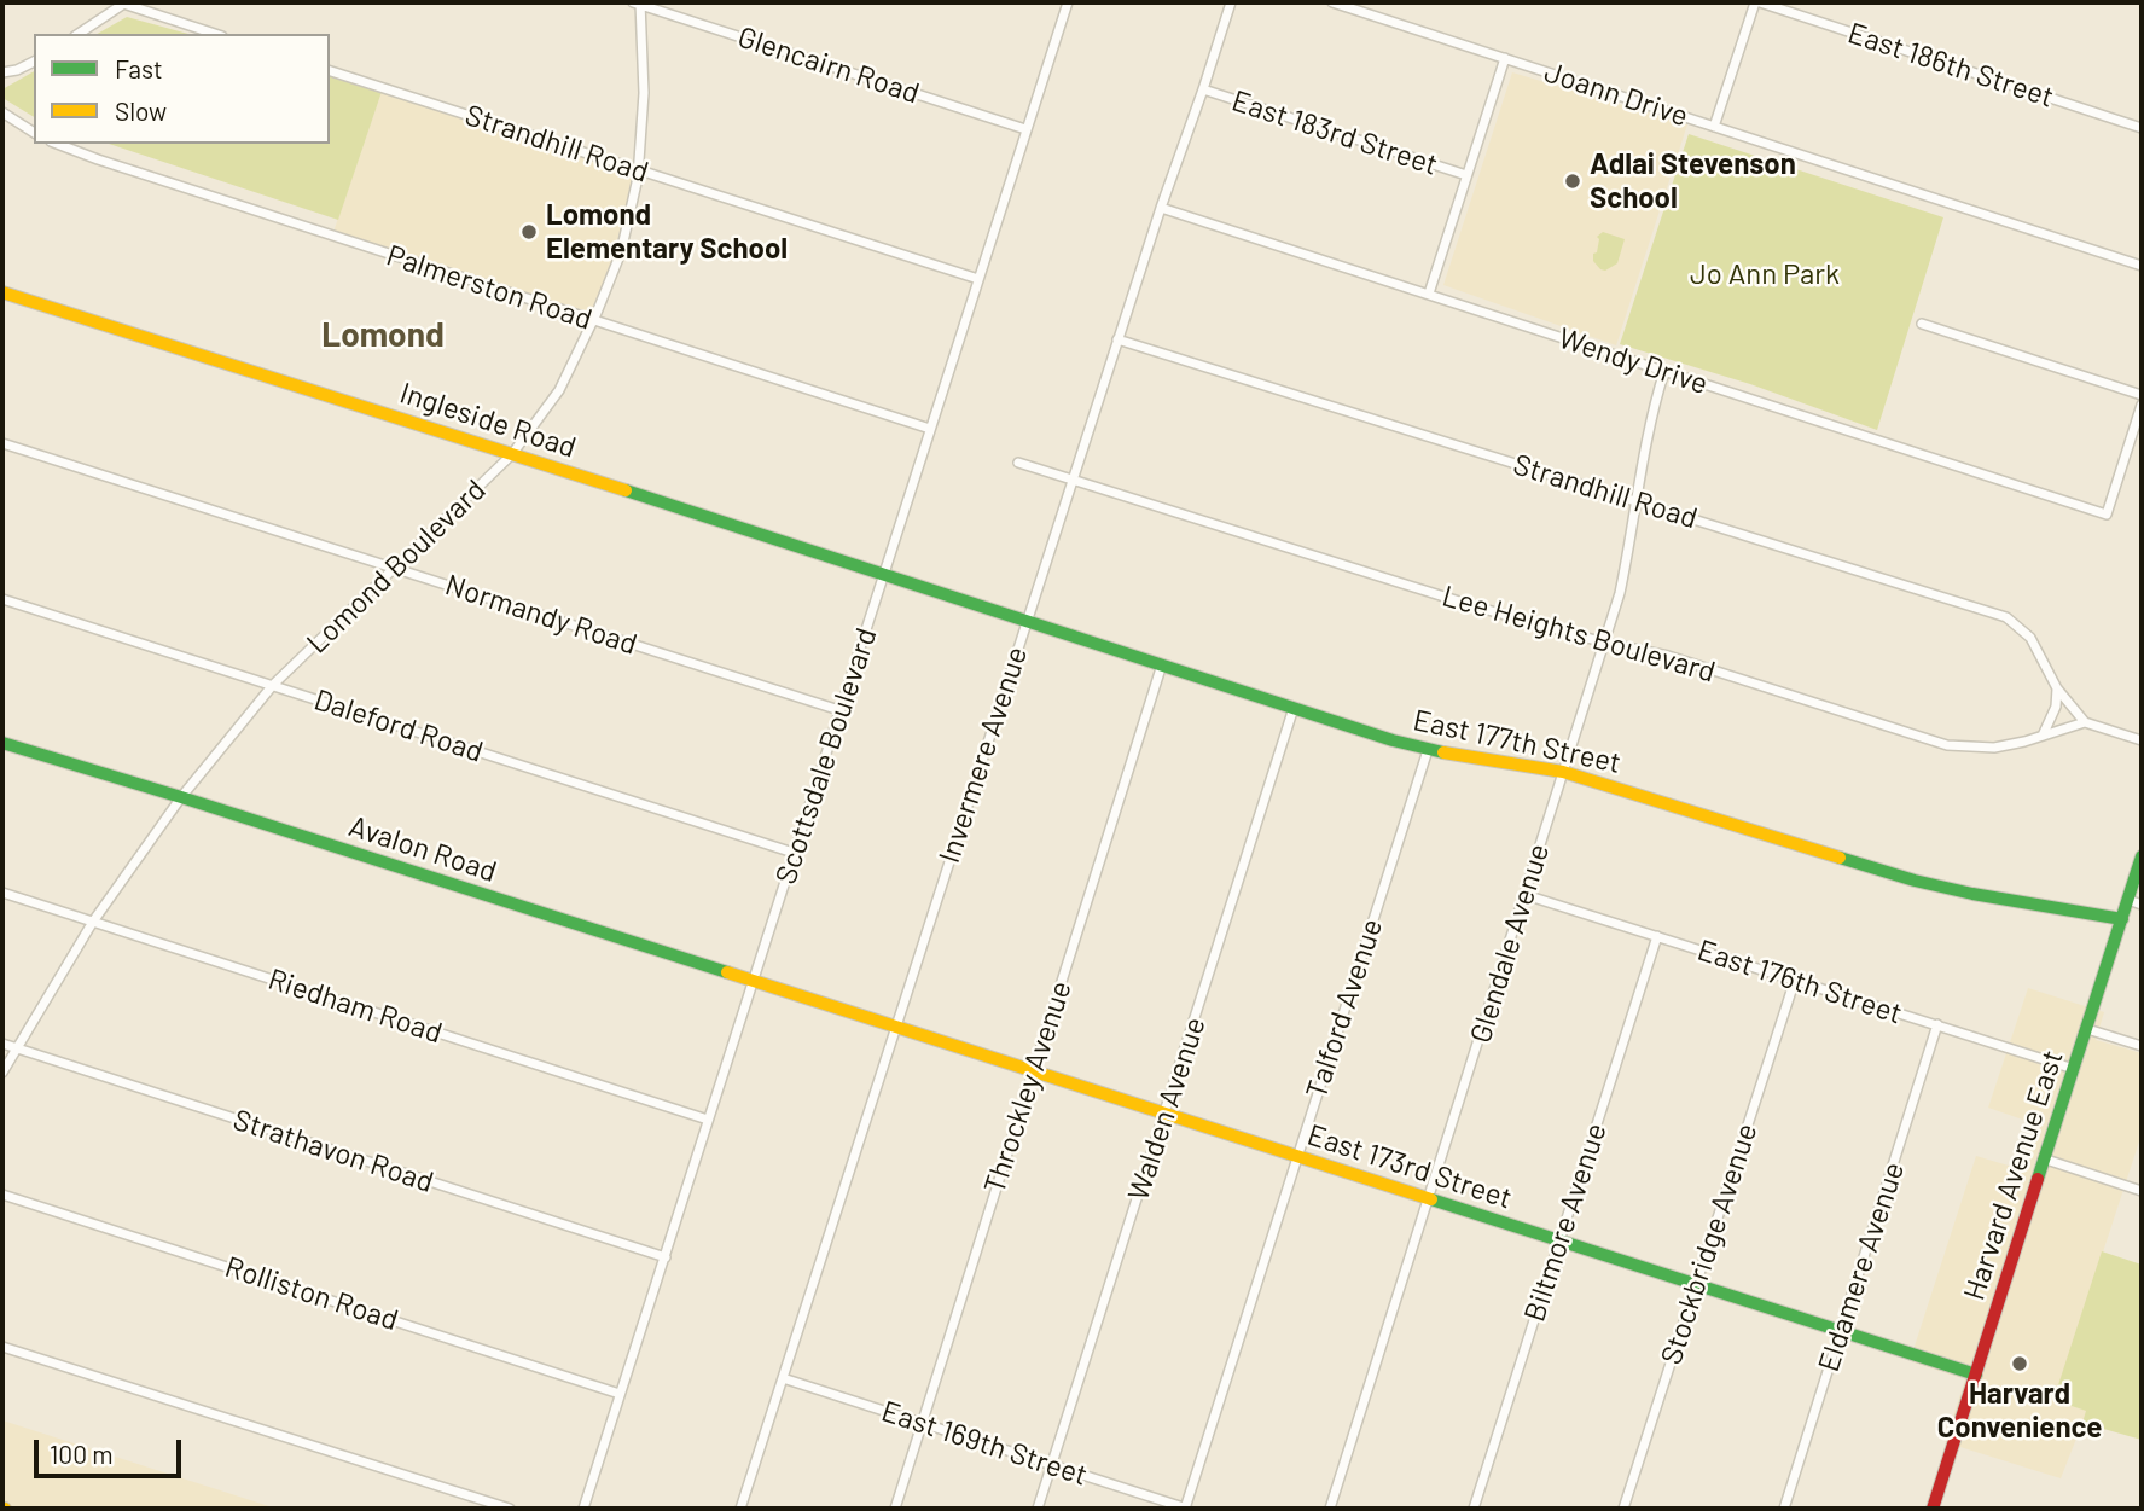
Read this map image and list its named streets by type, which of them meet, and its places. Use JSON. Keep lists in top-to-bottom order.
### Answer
{
  "streets": {
    "street": [
      "Glencairn Road",
      "East 186th Street",
      "Joann Drive",
      "East 183rd Street",
      "Strandhill Road",
      "Palmerston Road",
      "Wendy Drive",
      "Ingleside Road",
      "Lomond Boulevard",
      "Normandy Road",
      "Lee Heights Boulevard",
      "Daleford Road",
      "East 177th Street",
      "Invermere Avenue",
      "Scottsdale Boulevard",
      "Avalon Road",
      "Glendale Avenue",
      "East 176th Street",
      "Riedham Road",
      "Talford Avenue",
      "Throckley Avenue",
      "Walden Avenue",
      "Strathavon Road",
      "East 173rd Street",
      "Harvard Avenue East",
      "Biltmore Avenue",
      "Stockbridge Avenue",
      "Eldamere Avenue",
      "Rolliston Road",
      "East 169th Street"
    ]
  },
  "crossings": [
    ["Glencairn Road", "Lomond Boulevard"],
    ["Glencairn Road", "Scottsdale Boulevard"],
    ["East 183rd Street", "Invermere Avenue"],
    ["Strandhill Road", "Lomond Boulevard"],
    ["Strandhill Road", "Lee Heights Boulevard"],
    ["Strandhill Road", "Invermere Avenue"],
    ["Strandhill Road", "Scottsdale Boulevard"],
    ["Strandhill Road", "Glendale Avenue"],
    ["Palmerston Road", "Lomond Boulevard"],
    ["Palmerston Road", "Scottsdale Boulevard"],
    ["Wendy Drive", "Invermere Avenue"],
    ["Wendy Drive", "Glendale Avenue"],
    ["Ingleside Road", "Lomond Boulevard"],
    ["Ingleside Road", "East 177th Street"],
    ["Ingleside Road", "Scottsdale Boulevard"],
    ["Lomond Boulevard", "Normandy Road"],
    ["Lomond Boulevard", "Daleford Road"],
    ["Lomond Boulevard", "Avalon Road"],
    ["Lomond Boulevard", "Riedham Road"],
    ["Lomond Boulevard", "Strathavon Road"],
    ["Normandy Road", "Scottsdale Boulevard"],
    ["Lee Heights Boulevard", "Invermere Avenue"],
    ["Lee Heights Boulevard", "Glendale Avenue"],
    ["Daleford Road", "Scottsdale Boulevard"],
    ["East 177th Street", "Invermere Avenue"],
    ["East 177th Street", "Glendale Avenue"],
    ["East 177th Street", "Talford Avenue"],
    ["East 177th Street", "Throckley Avenue"],
    ["East 177th Street", "Walden Avenue"],
    ["East 177th Street", "Harvard Avenue East"],
    ["Invermere Avenue", "East 173rd Street"],
    ["Invermere Avenue", "East 169th Street"],
    ["Scottsdale Boulevard", "Avalon Road"],
    ["Scottsdale Boulevard", "Riedham Road"],
    ["Scottsdale Boulevard", "Strathavon Road"],
    ["Scottsdale Boulevard", "Rolliston Road"],
    ["Avalon Road", "East 173rd Street"],
    ["Glendale Avenue", "East 176th Street"],
    ["Glendale Avenue", "East 173rd Street"],
    ["East 176th Street", "Harvard Avenue East"],
    ["East 176th Street", "Biltmore Avenue"],
    ["East 176th Street", "Stockbridge Avenue"],
    ["East 176th Street", "Eldamere Avenue"],
    ["Talford Avenue", "East 173rd Street"],
    ["Talford Avenue", "East 169th Street"],
    ["Throckley Avenue", "East 173rd Street"],
    ["Throckley Avenue", "East 169th Street"],
    ["Walden Avenue", "East 173rd Street"],
    ["Walden Avenue", "East 169th Street"],
    ["East 173rd Street", "Harvard Avenue East"],
    ["East 173rd Street", "Biltmore Avenue"],
    ["East 173rd Street", "Stockbridge Avenue"],
    ["East 173rd Street", "Eldamere Avenue"]
  ],
  "districts": ["Lomond"],
  "parks": ["Jo Ann Park"],
  "places": ["Adlai Stevenson School", "Lomond Elementary School", "Harvard Convenience"],
  "legend": ["Fast", "Slow"],
  "scale_bar": "100 m"
}
